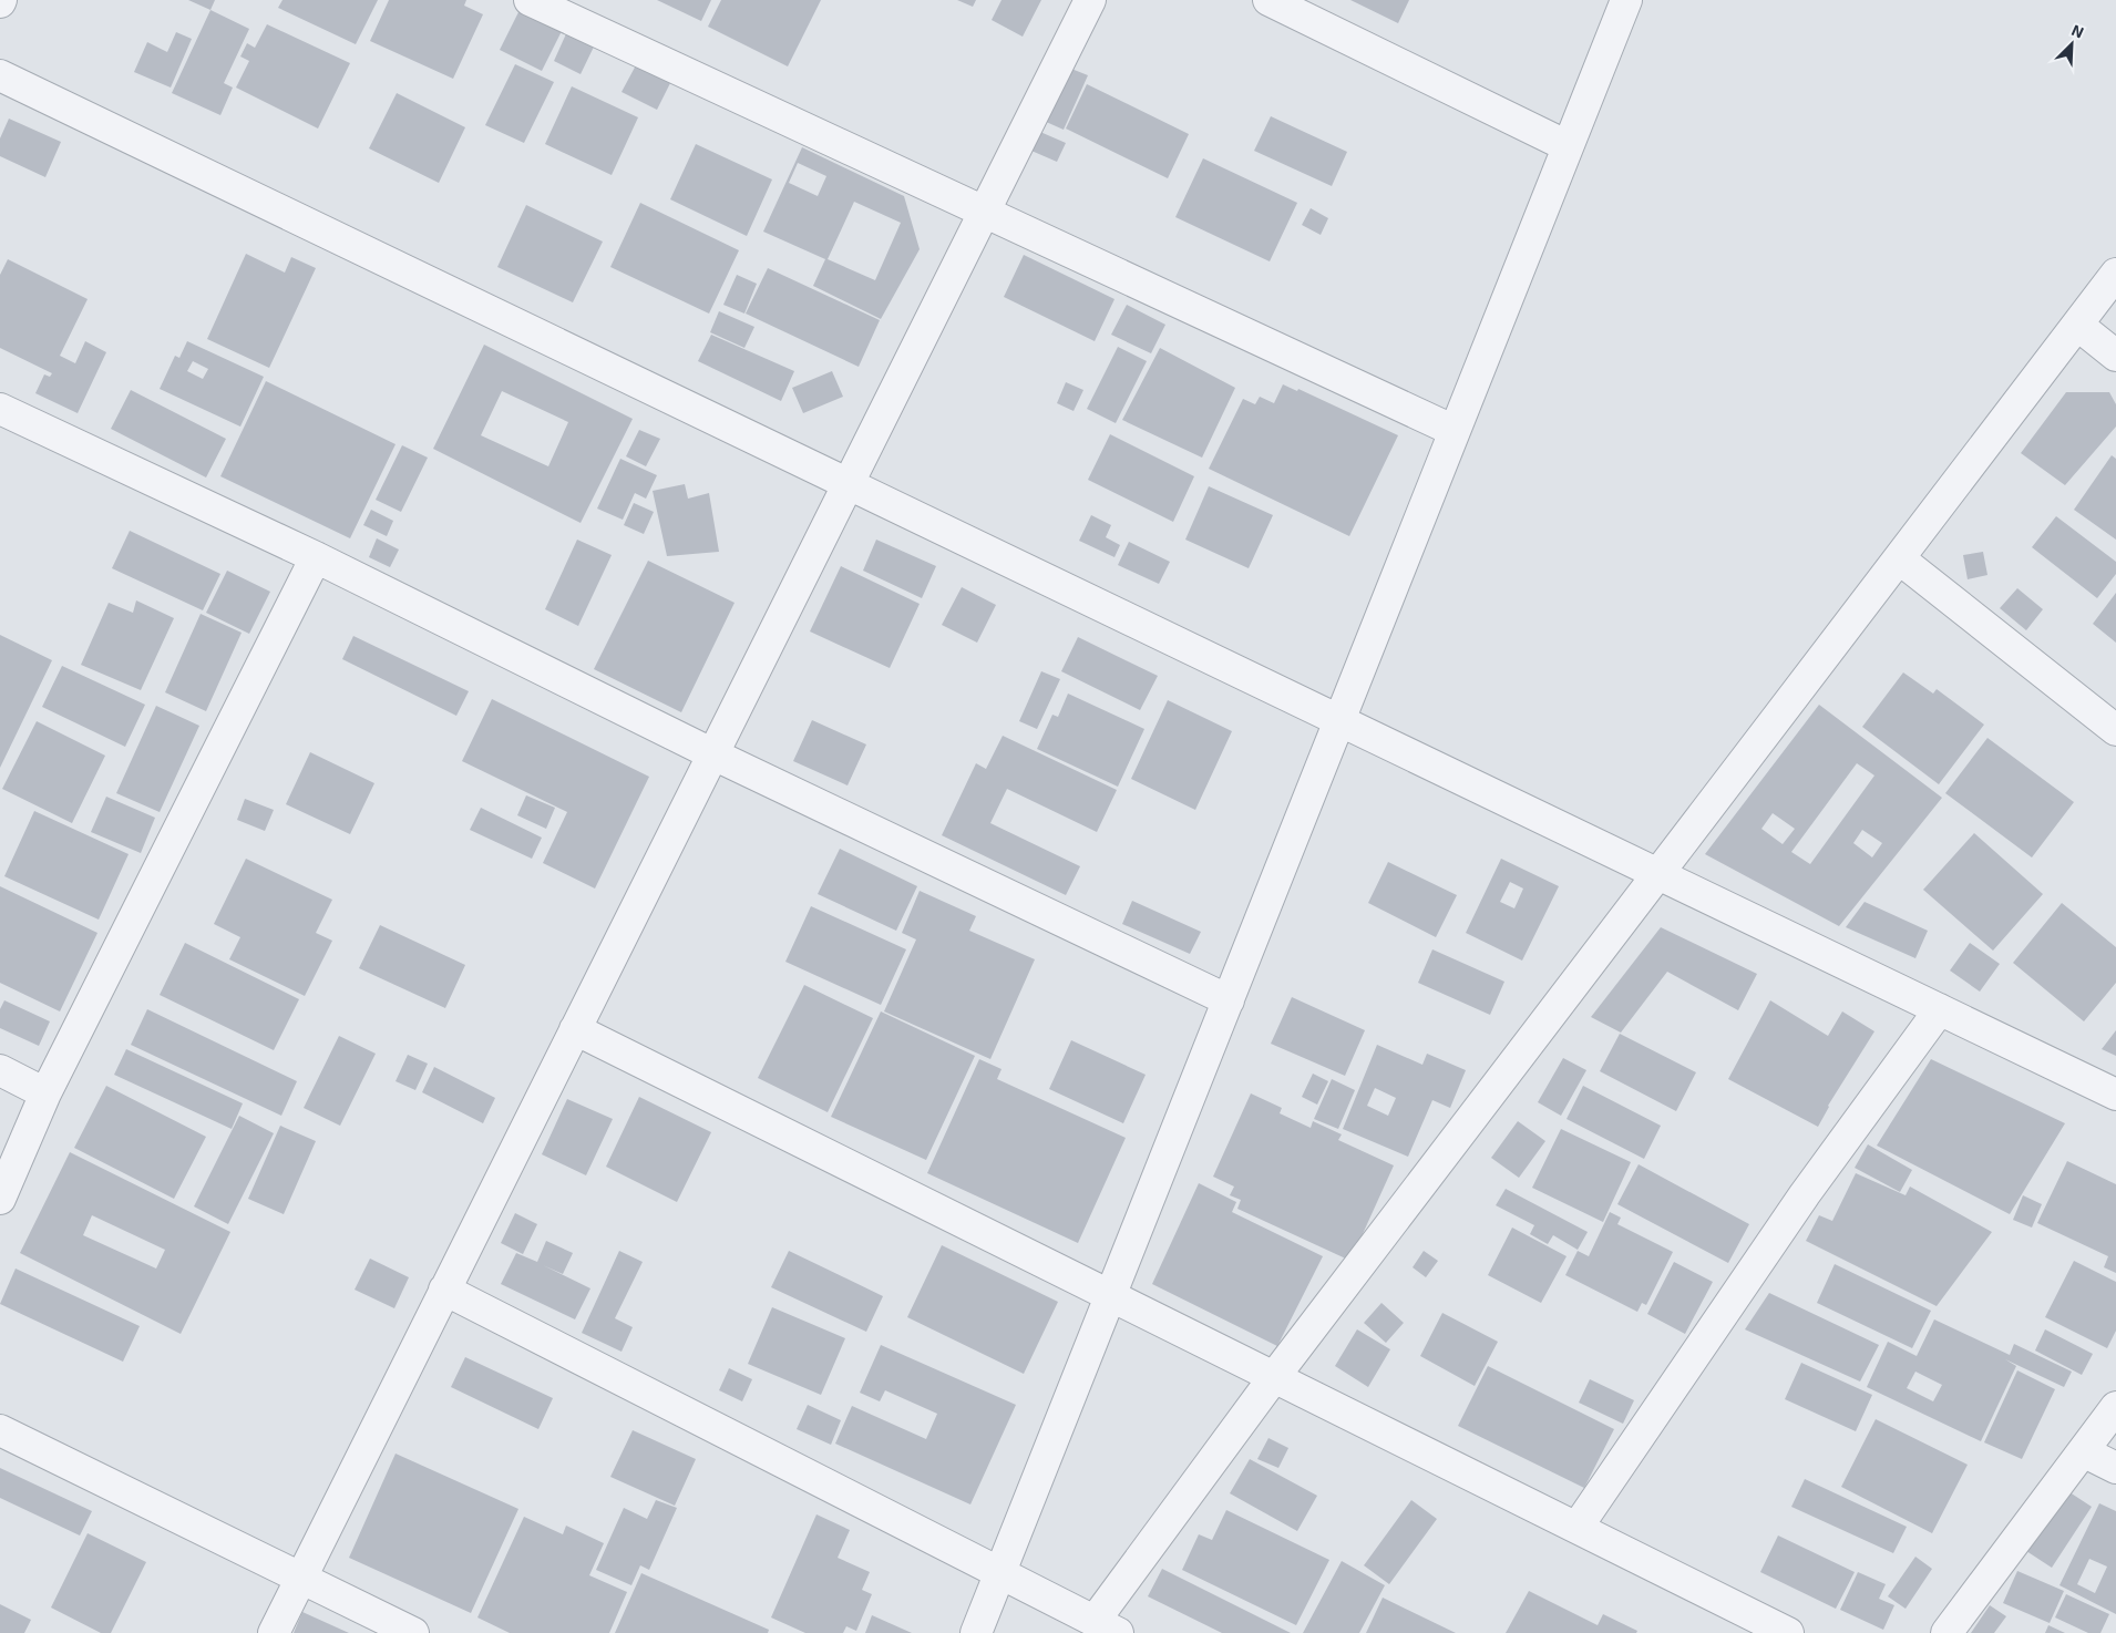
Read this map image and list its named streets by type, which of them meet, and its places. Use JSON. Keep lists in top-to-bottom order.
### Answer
{
  "north": "top right"
}
